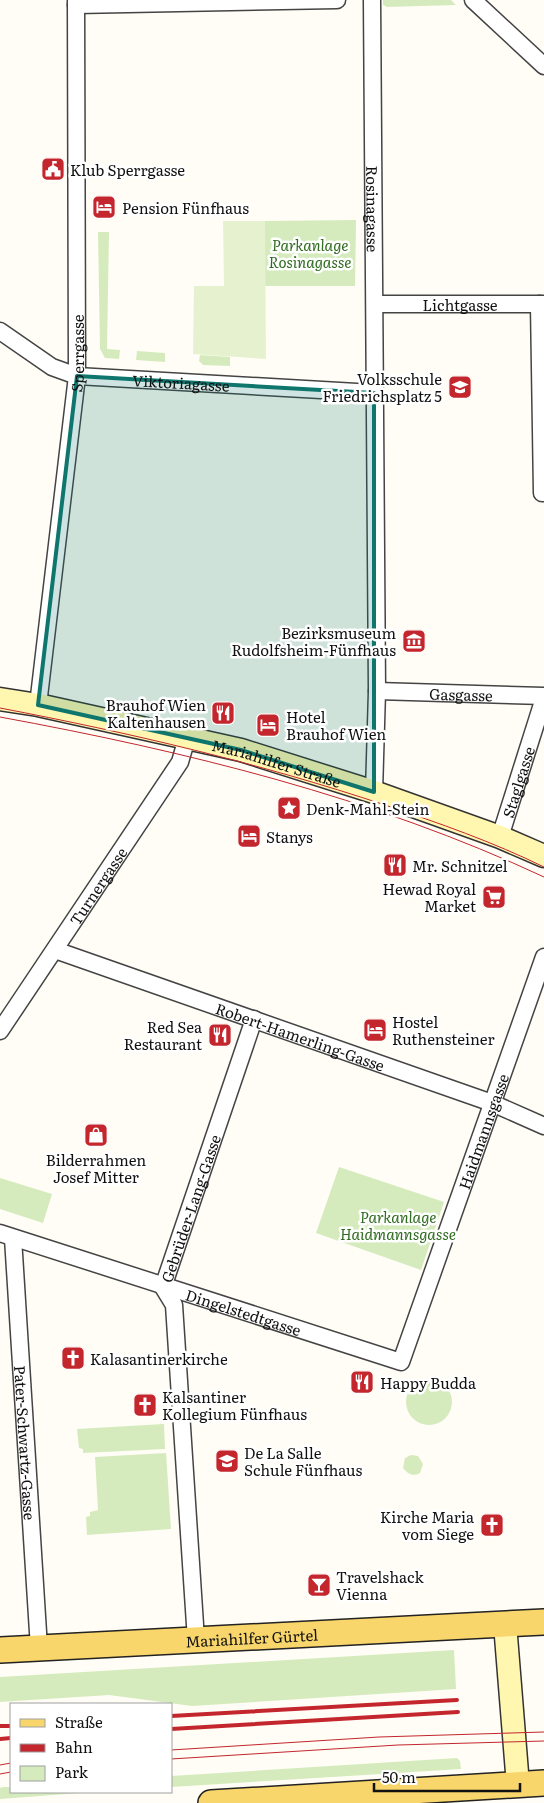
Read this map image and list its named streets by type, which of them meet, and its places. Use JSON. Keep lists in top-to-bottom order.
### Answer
{
  "streets": {
    "main road": ["Mariahilfer Gürtel"],
    "street": [
      "Rosinagasse",
      "Lichtgasse",
      "Sperrgasse",
      "Viktoriagasse",
      "Gasgasse",
      "Mariahilfer Straße",
      "Staglgasse",
      "Turnergasse",
      "Robert-Hamerling-Gasse",
      "Haidmannsgasse",
      "Gebrüder-Lang-Gasse",
      "Dingelstedtgasse",
      "Pater-Schwartz-Gasse"
    ]
  },
  "crossings": [
    ["Rosinagasse", "Lichtgasse"],
    ["Rosinagasse", "Viktoriagasse"],
    ["Rosinagasse", "Gasgasse"],
    ["Sperrgasse", "Viktoriagasse"],
    ["Sperrgasse", "Mariahilfer Straße"],
    ["Gasgasse", "Staglgasse"],
    ["Mariahilfer Straße", "Staglgasse"],
    ["Mariahilfer Straße", "Turnergasse"],
    ["Turnergasse", "Robert-Hamerling-Gasse"],
    ["Robert-Hamerling-Gasse", "Haidmannsgasse"],
    ["Robert-Hamerling-Gasse", "Gebrüder-Lang-Gasse"],
    ["Haidmannsgasse", "Dingelstedtgasse"],
    ["Gebrüder-Lang-Gasse", "Dingelstedtgasse"],
    ["Gebrüder-Lang-Gasse", "Mariahilfer Gürtel"],
    ["Dingelstedtgasse", "Pater-Schwartz-Gasse"],
    ["Pater-Schwartz-Gasse", "Mariahilfer Gürtel"]
  ],
  "parks": ["Parkanlage Rosinagasse", "Parkanlage Haidmannsgasse"],
  "places": {
    "public building": ["Klub Sperrgasse"],
    "hotel": [
      "Pension Fünfhaus",
      "Hotel Brauhof Wien",
      "Stanys",
      "Hostel Ruthensteiner"
    ],
    "school or university": ["Volksschule Friedrichsplatz 5", "De La Salle Schule Fünfhaus"],
    "museum": ["Bezirksmuseum Rudolfsheim-Fünfhaus"],
    "restaurant": [
      "Brauhof Wien Kaltenhausen",
      "Mr. Schnitzel",
      "Red Sea Restaurant",
      "Happy Budda"
    ],
    "place": ["Denk-Mahl-Stein"],
    "supermarket": ["Hewad Royal Market"],
    "shop": ["Bilderrahmen Josef Mitter"],
    "church": ["Kalasantinerkirche", "Kalsantiner Kollegium Fünfhaus", "Kirche Maria vom Siege"],
    "bar": ["Travelshack Vienna"]
  },
  "legend": ["Straße", "Bahn", "Park"],
  "scale_bar": "50 m"
}
